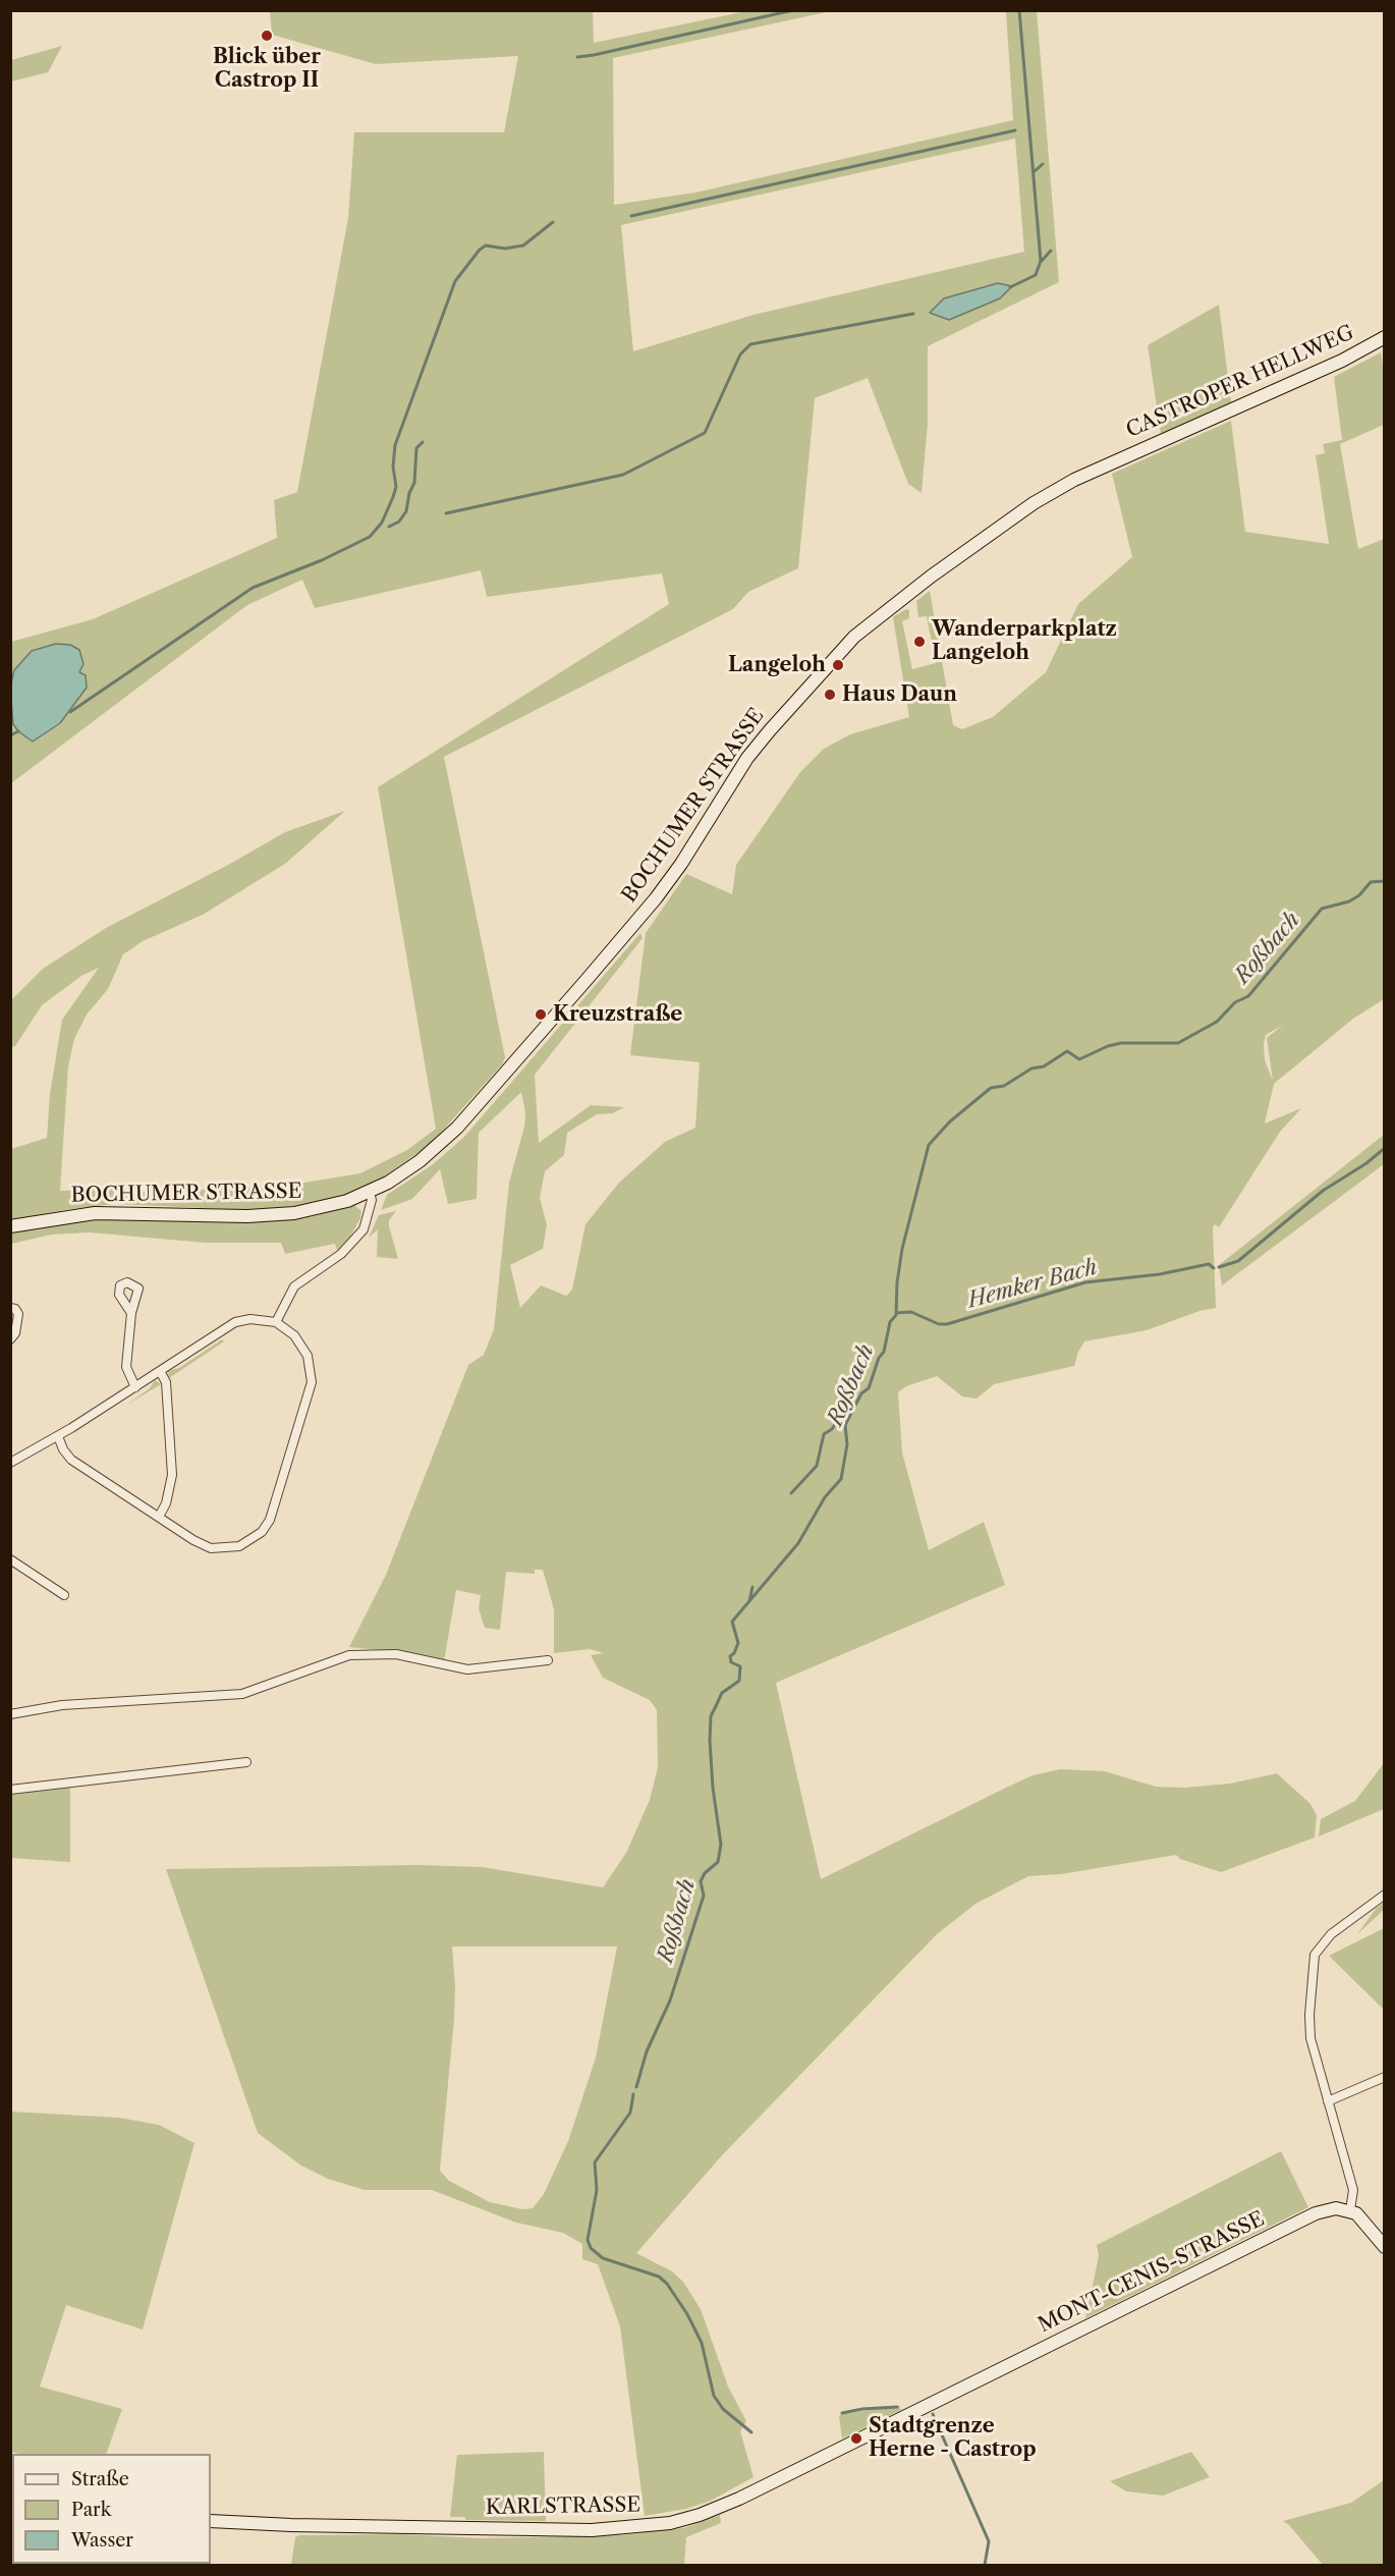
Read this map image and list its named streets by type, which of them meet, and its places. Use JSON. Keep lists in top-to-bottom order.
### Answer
{
  "streets": {
    "main road": [
      "CASTROPER HELLWEG",
      "BOCHUMER STRASSE",
      "MONT-CENIS-STRASSE",
      "KARLSTRASSE"
    ]
  },
  "crossings": [
    ["CASTROPER HELLWEG", "BOCHUMER STRASSE"],
    ["MONT-CENIS-STRASSE", "KARLSTRASSE"]
  ],
  "water": ["Roßbach", "Hemker Bach"],
  "places": [
    "Blick über Castrop II",
    "Wanderparkplatz Langeloh",
    "Langeloh",
    "Haus Daun",
    "Kreuzstraße",
    "Stadtgrenze Herne - Castrop"
  ],
  "legend": ["Straße", "Park", "Wasser"]
}
